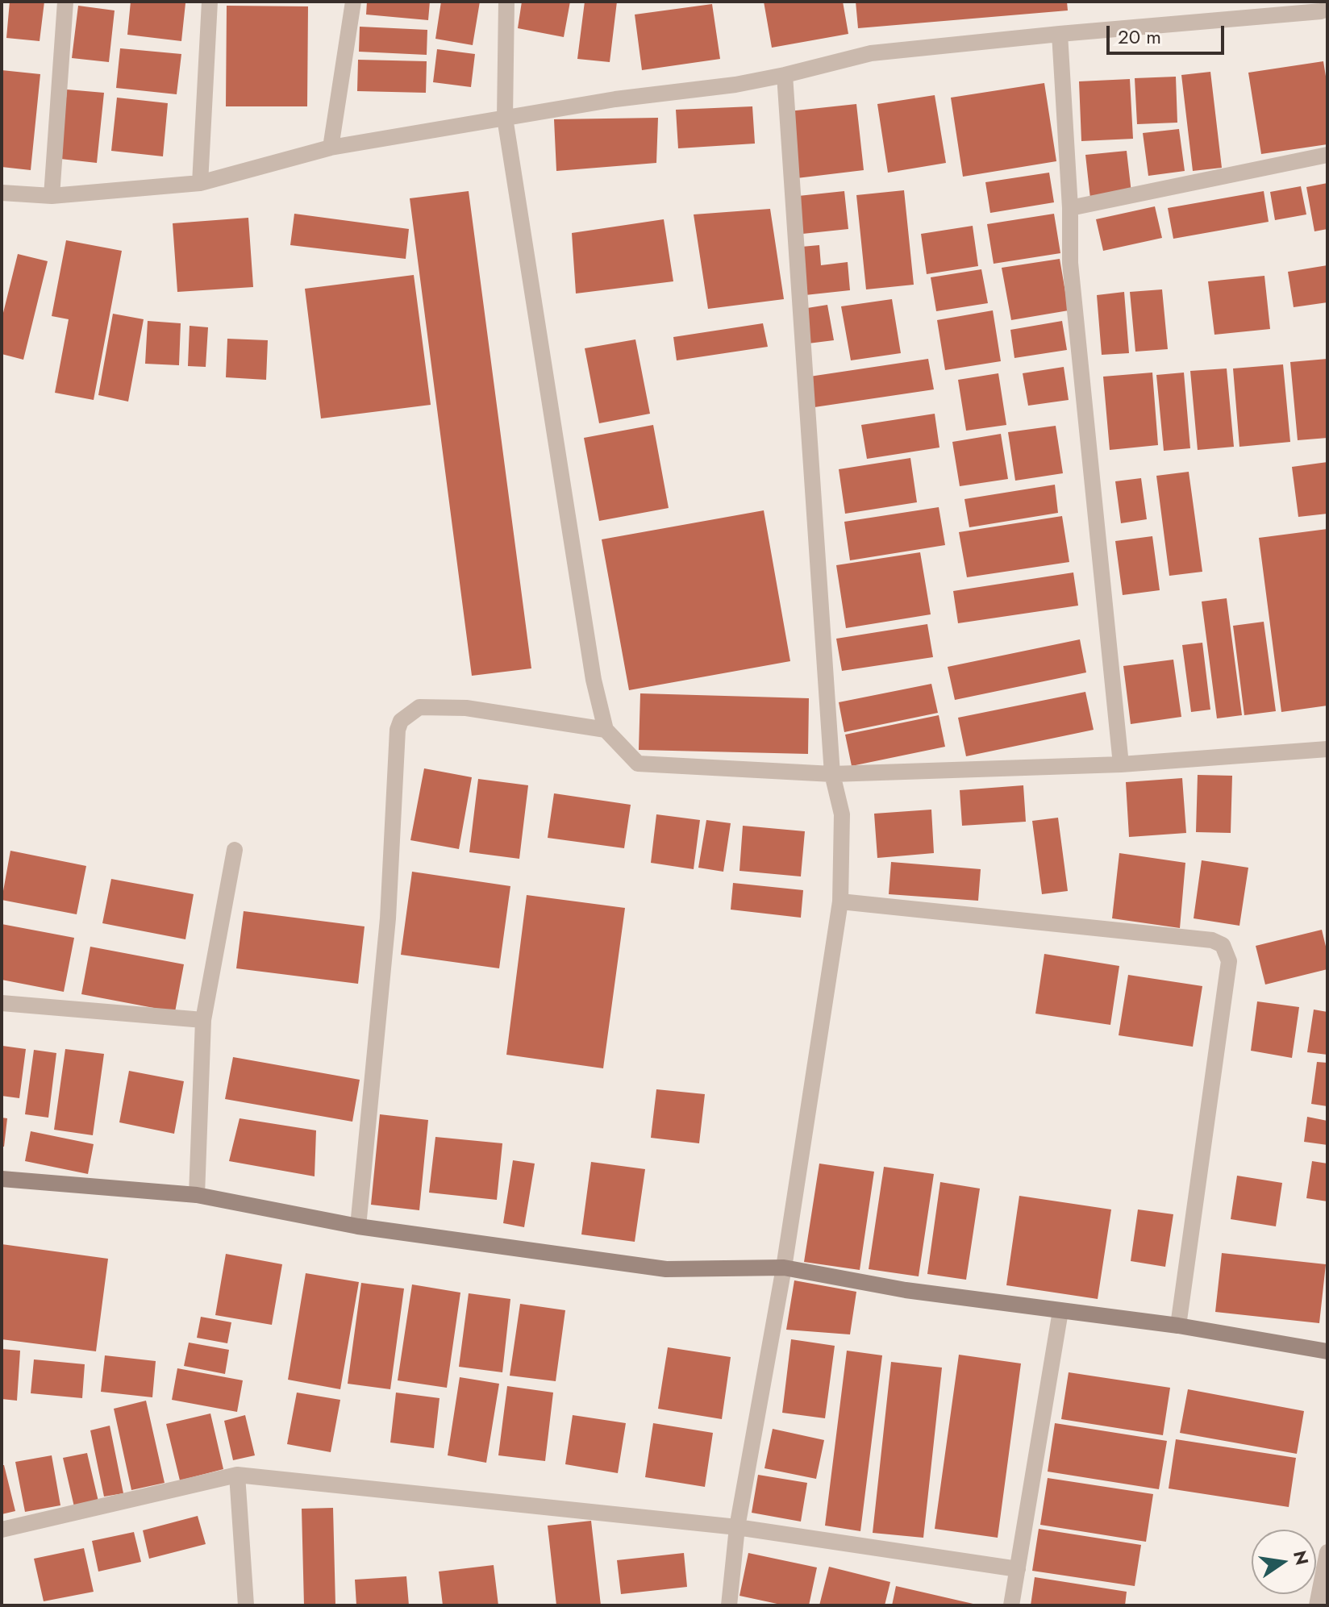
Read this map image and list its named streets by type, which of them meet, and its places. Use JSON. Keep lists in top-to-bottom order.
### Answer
{
  "scale_bar": "20 m",
  "north": "right"
}
